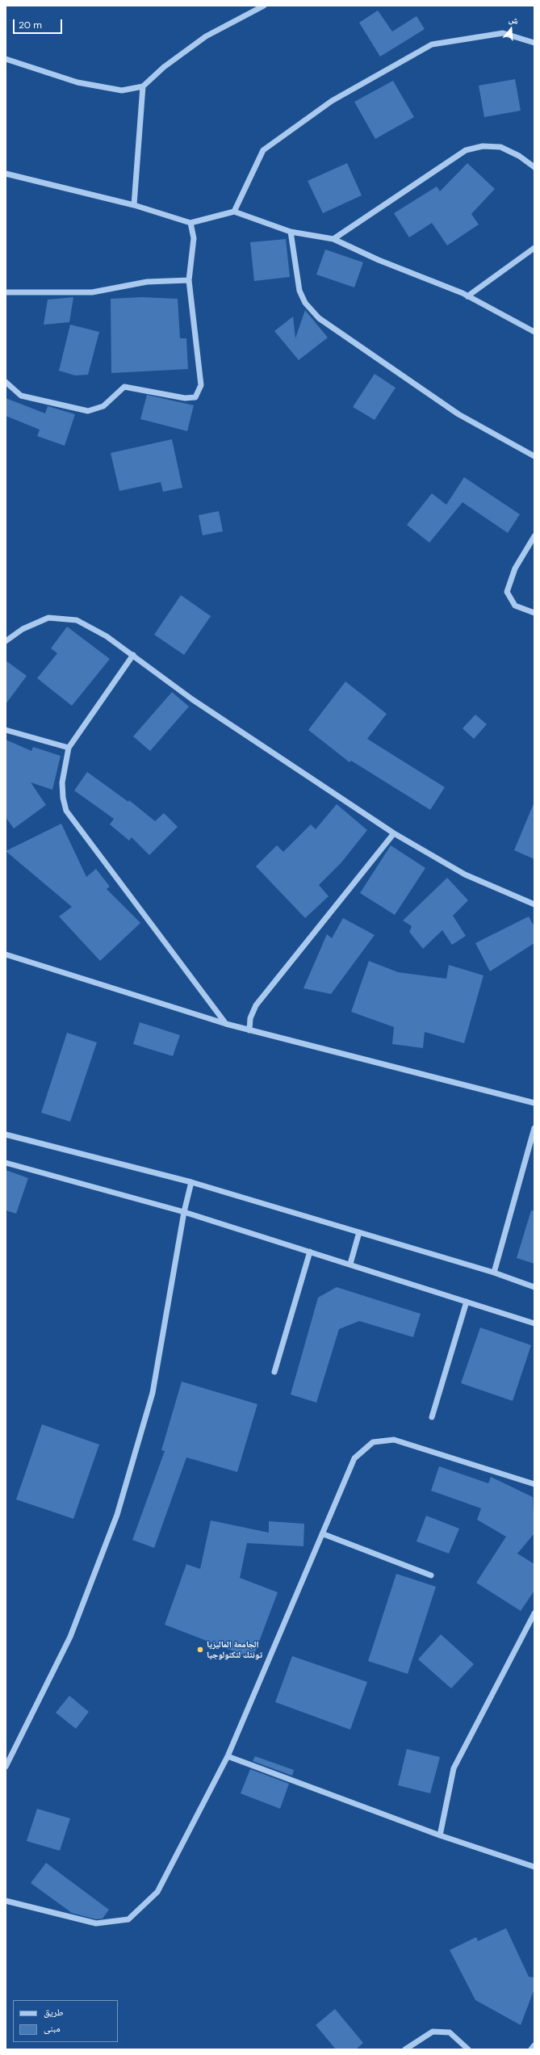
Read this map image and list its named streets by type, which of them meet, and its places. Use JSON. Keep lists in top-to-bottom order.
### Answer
{
  "places": ["الجامعة الماليزيا تونتك لتكنولوجيا"],
  "legend": ["طريق", "مبنى"],
  "scale_bar": "20 m",
  "north": "top"
}
